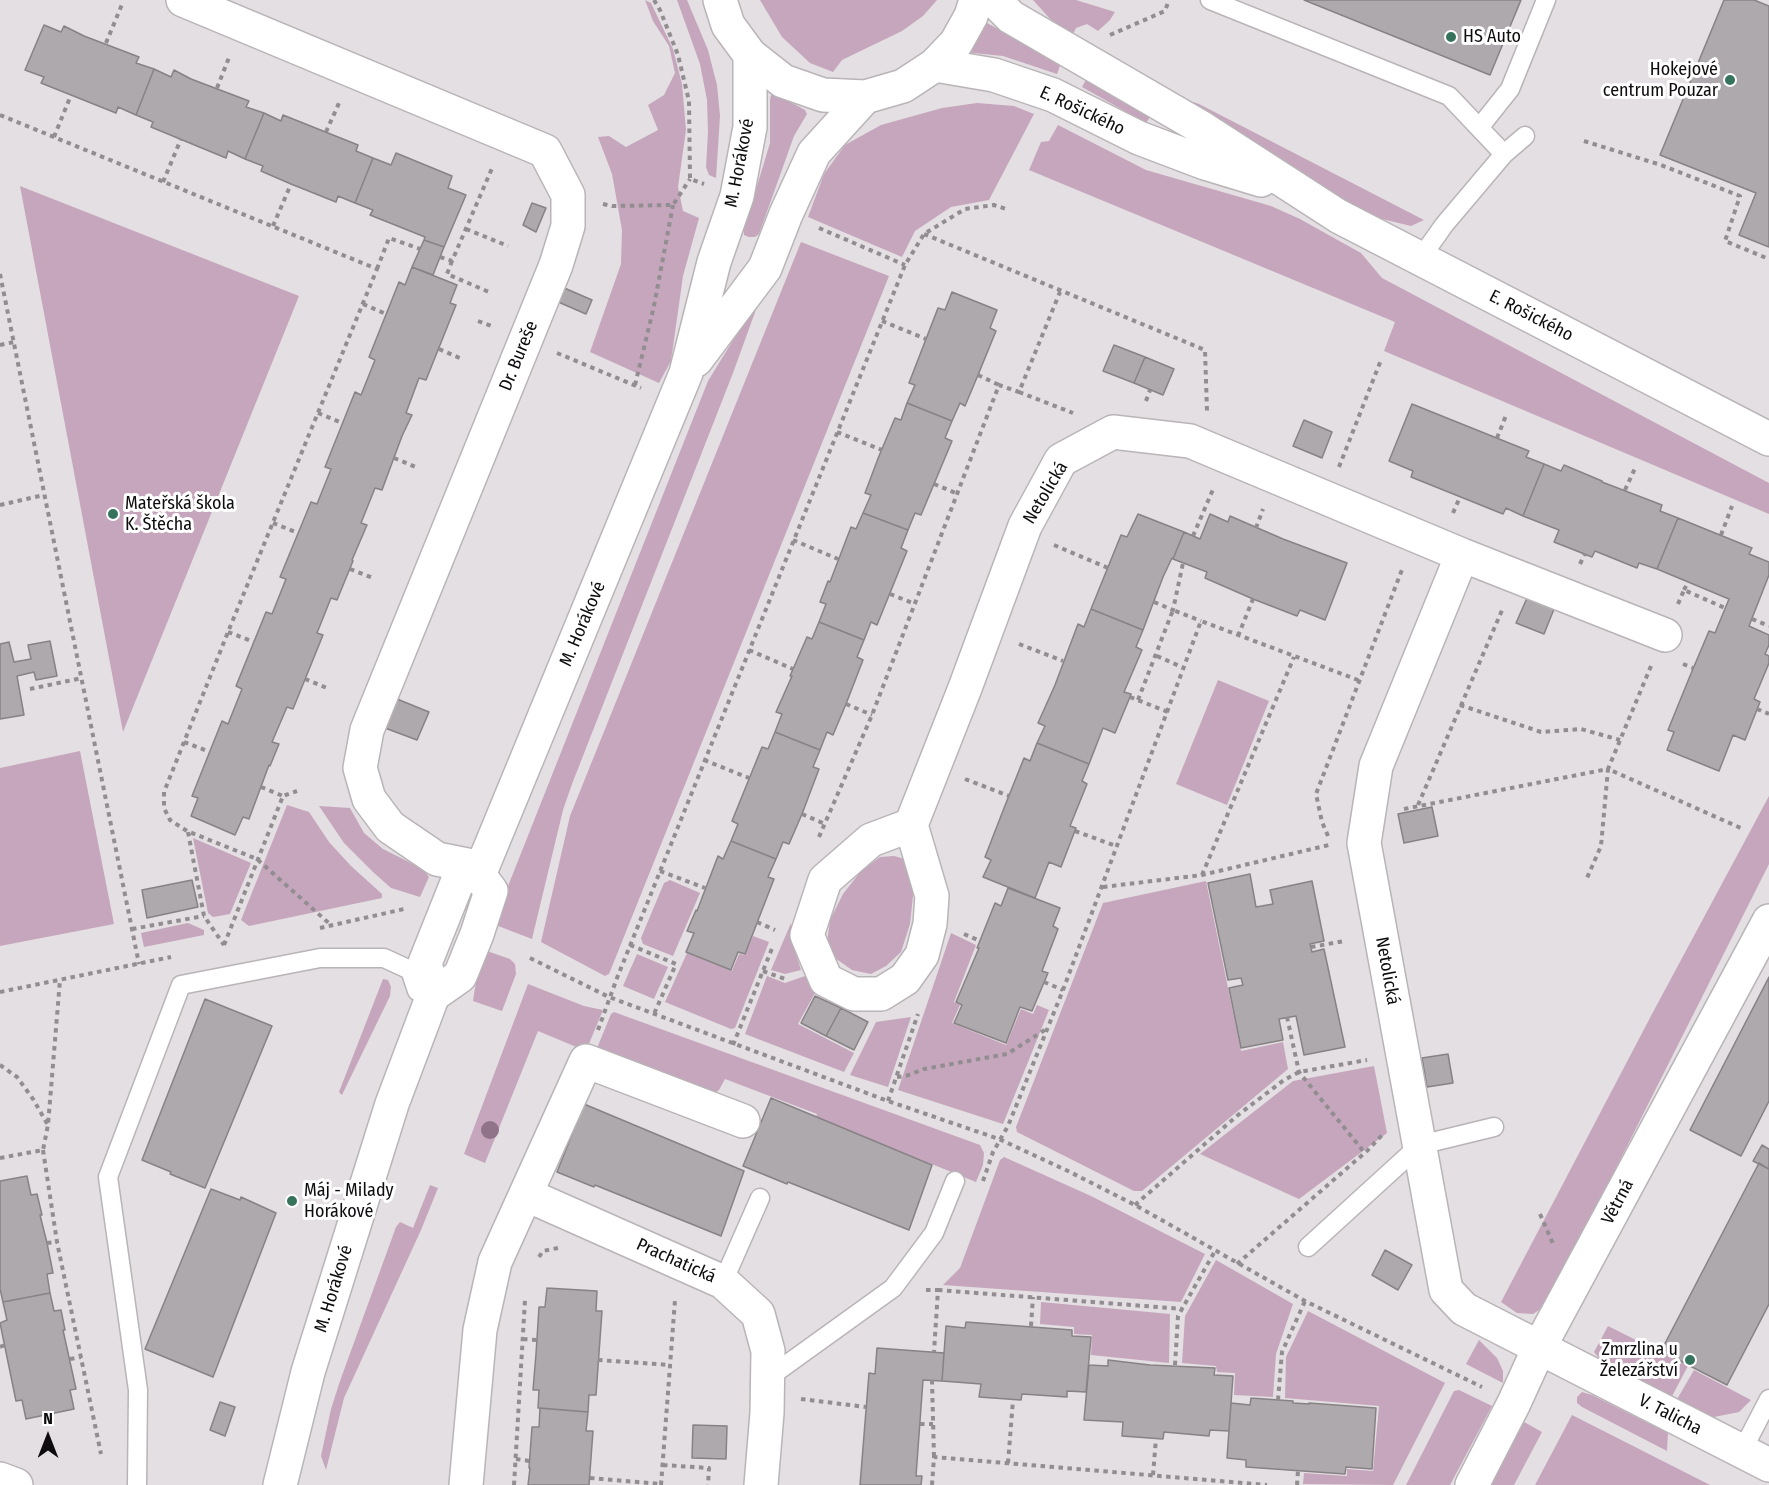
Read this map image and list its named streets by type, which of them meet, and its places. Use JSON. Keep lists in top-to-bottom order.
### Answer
{
  "streets": {
    "street": [
      "E. Rošického",
      "M. Horákové",
      "Dr. Bureše",
      "Netolická",
      "Větrná",
      "Prachatická",
      "V. Talicha"
    ]
  },
  "crossings": [
    ["M. Horákové", "Dr. Bureše"],
    ["Netolická", "Větrná"],
    ["Netolická", "V. Talicha"],
    ["Větrná", "V. Talicha"]
  ],
  "places": [
    "HS Auto",
    "Hokejové centrum Pouzar",
    "Mateřská škola K. Štěcha",
    "Máj - Milady Horákové",
    "Zmrzlina u Železářství"
  ],
  "north": "top"
}
